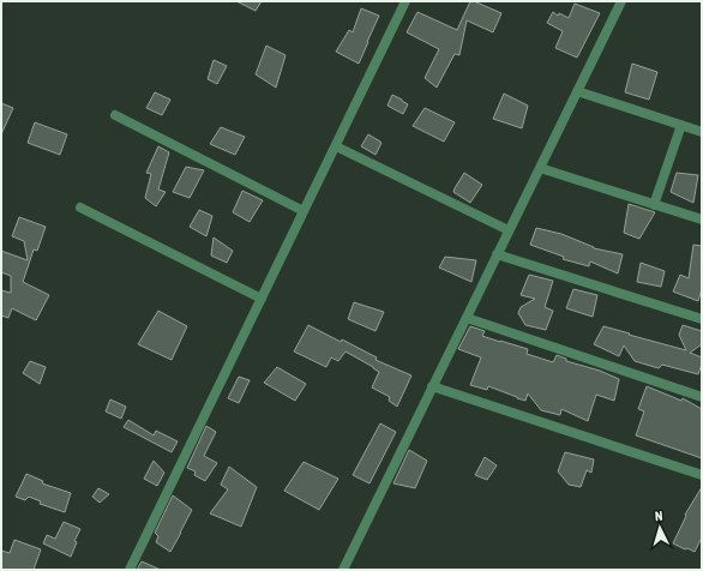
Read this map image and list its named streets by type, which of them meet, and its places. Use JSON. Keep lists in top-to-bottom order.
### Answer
{
  "north": "top"
}
